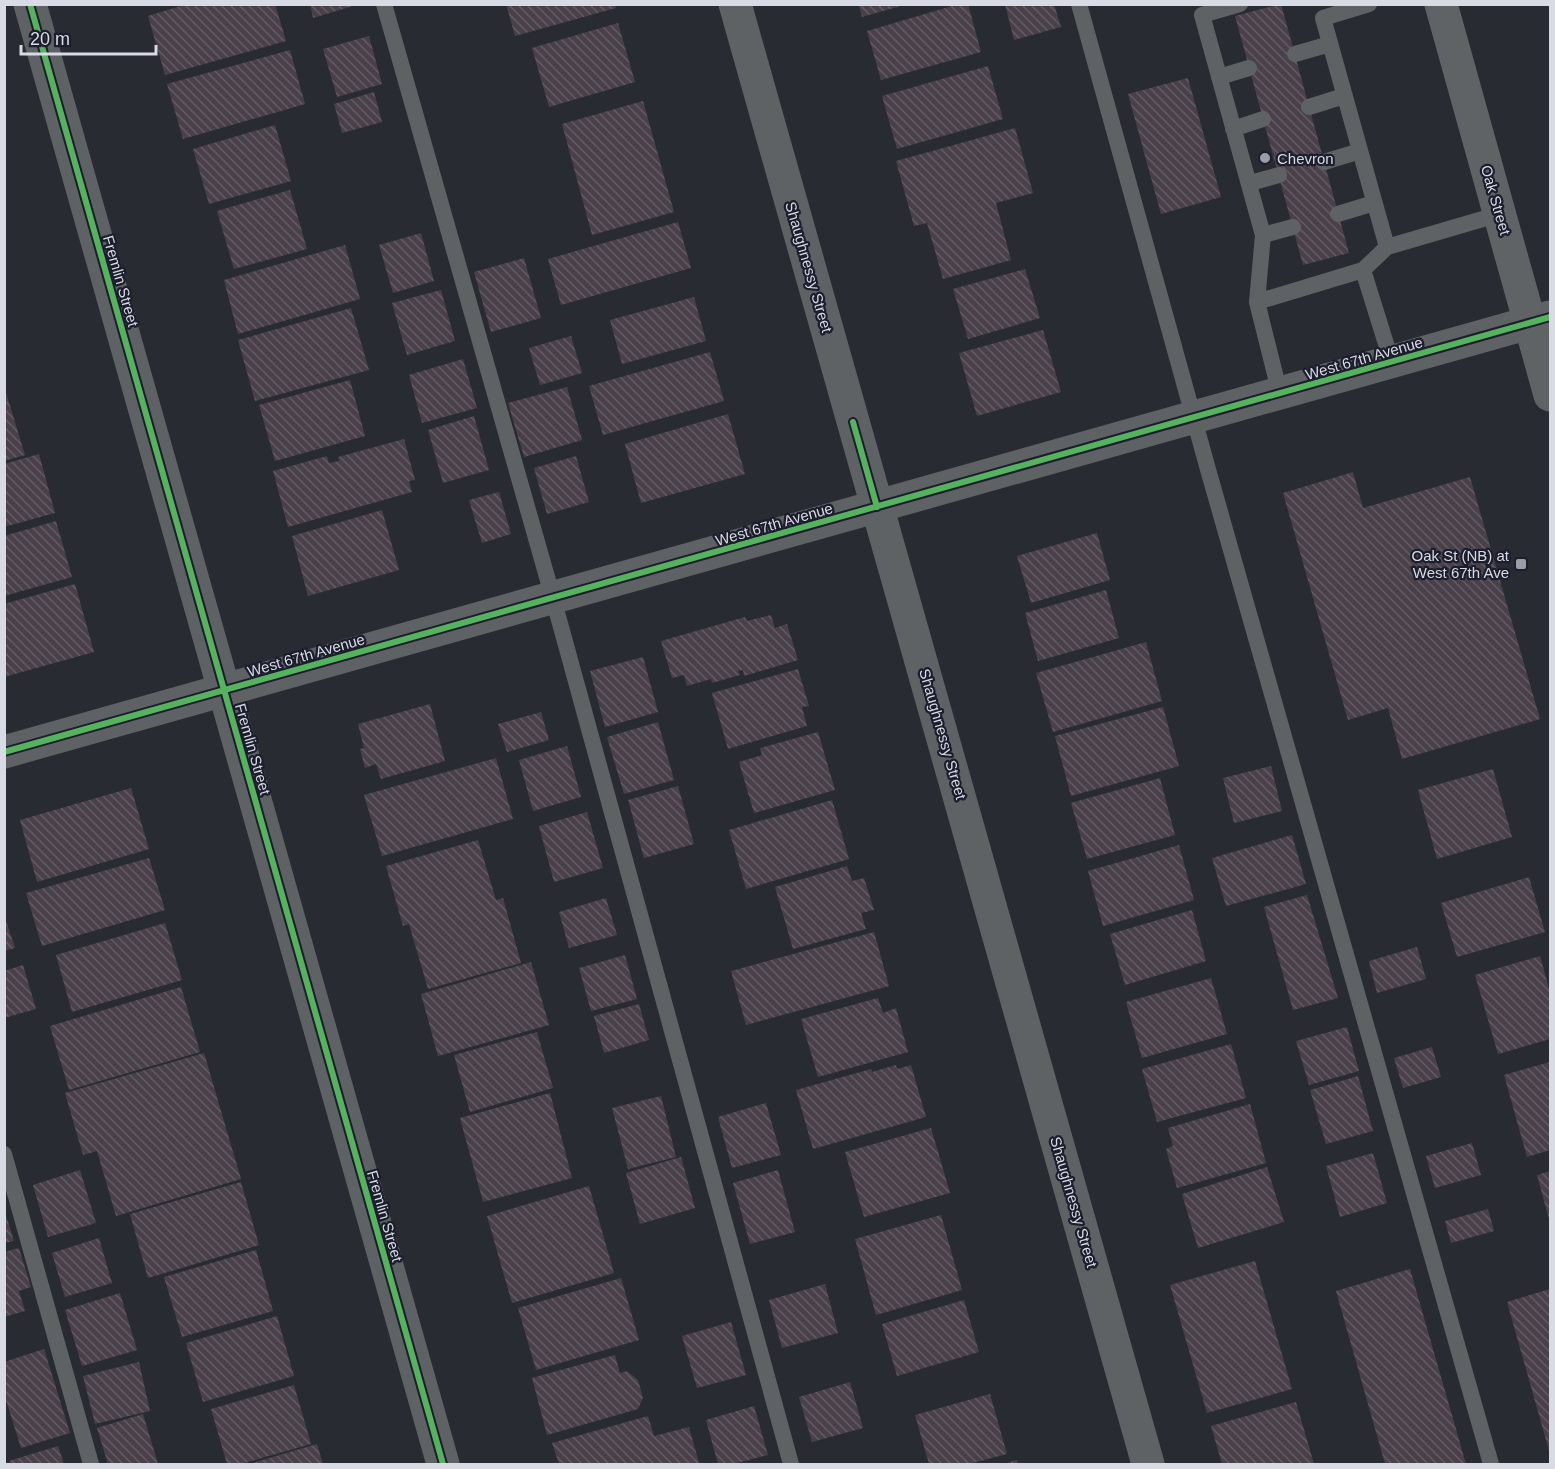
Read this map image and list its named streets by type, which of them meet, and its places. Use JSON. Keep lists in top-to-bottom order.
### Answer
{
  "streets": {
    "main road": ["Oak Street"],
    "street": ["Shaughnessy Street", "Fremlin Street", "West 67th Avenue"]
  },
  "crossings": [
    ["Oak Street", "West 67th Avenue"],
    ["Shaughnessy Street", "West 67th Avenue"],
    ["Fremlin Street", "West 67th Avenue"]
  ],
  "places": {
    "other": ["Chevron"],
    "transit": ["Oak St (NB) at West 67th Ave"]
  },
  "scale_bar": "20 m"
}
